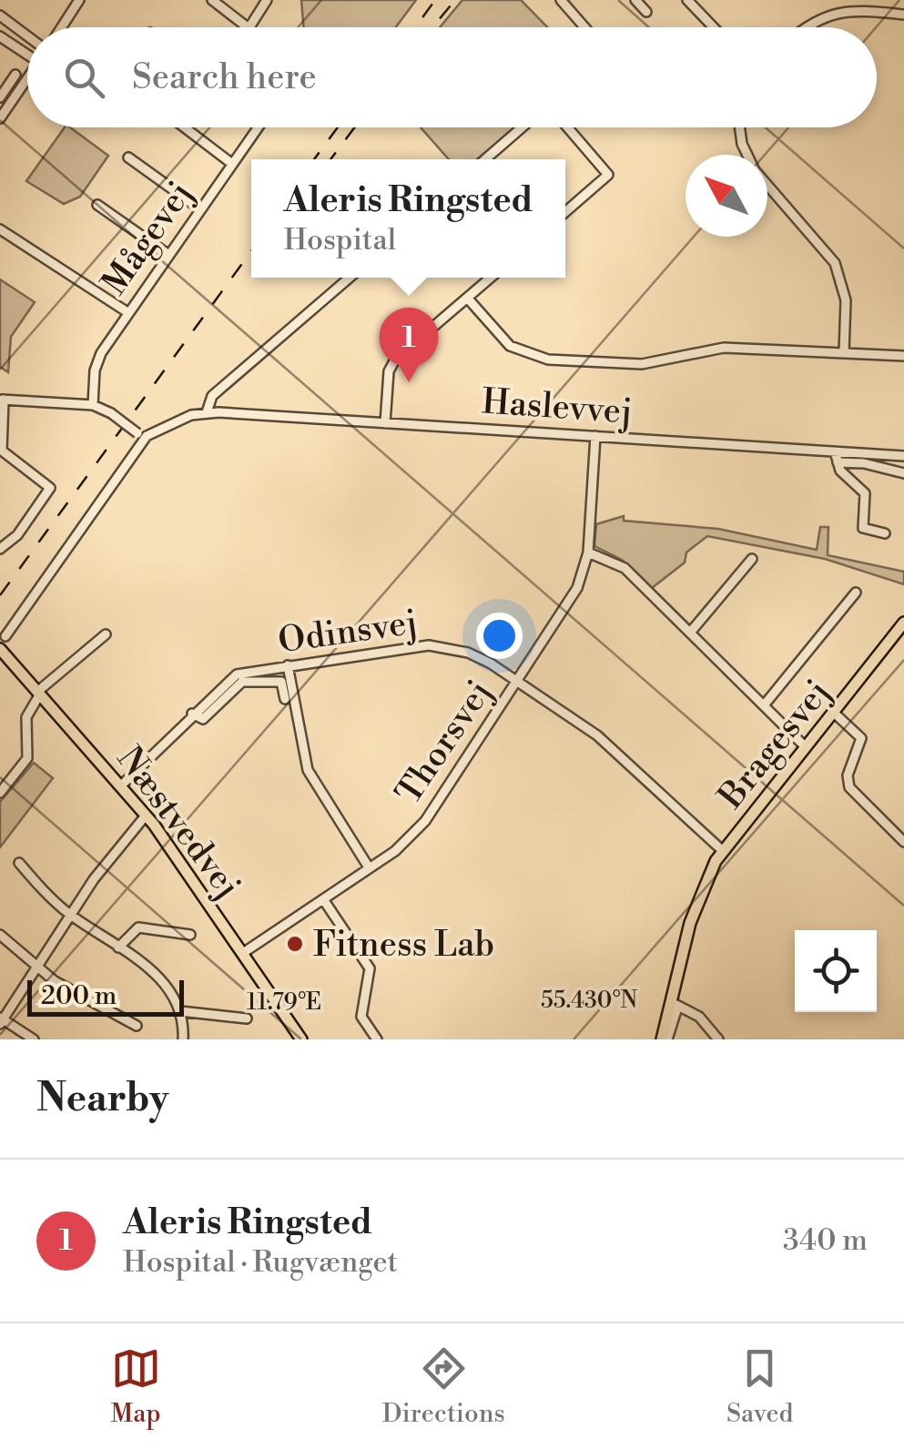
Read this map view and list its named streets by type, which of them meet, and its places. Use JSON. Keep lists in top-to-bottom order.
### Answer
{
  "streets": {
    "main road": ["Bragesvej", "Næstvedvej"],
    "street": [
      "Mågevej",
      "Haslevvej",
      "Odinsvej",
      "Thorsvej"
    ]
  },
  "crossings": [
    ["Haslevvej", "Thorsvej"],
    ["Odinsvej", "Thorsvej"],
    ["Odinsvej", "Bragesvej"],
    ["Odinsvej", "Næstvedvej"],
    ["Thorsvej", "Næstvedvej"]
  ],
  "places": ["Fitness Lab"],
  "scale_bar": "200 m",
  "north": "top left",
  "page": {
    "search": "Search here",
    "popup": ["Aleris Ringsted", "Hospital"],
    "pins": "1",
    "scale": "200 m",
    "heading": "Nearby",
    "list": [
      {
        "mark": "1",
        "name": "Aleris Ringsted",
        "note": "Hospital · Rugvænget",
        "value": "340 m"
      }
    ],
    "nav": ["Map", "Directions", "Saved"]
  },
  "coordinates": ["55.430°N", "11.79°E"]
}
